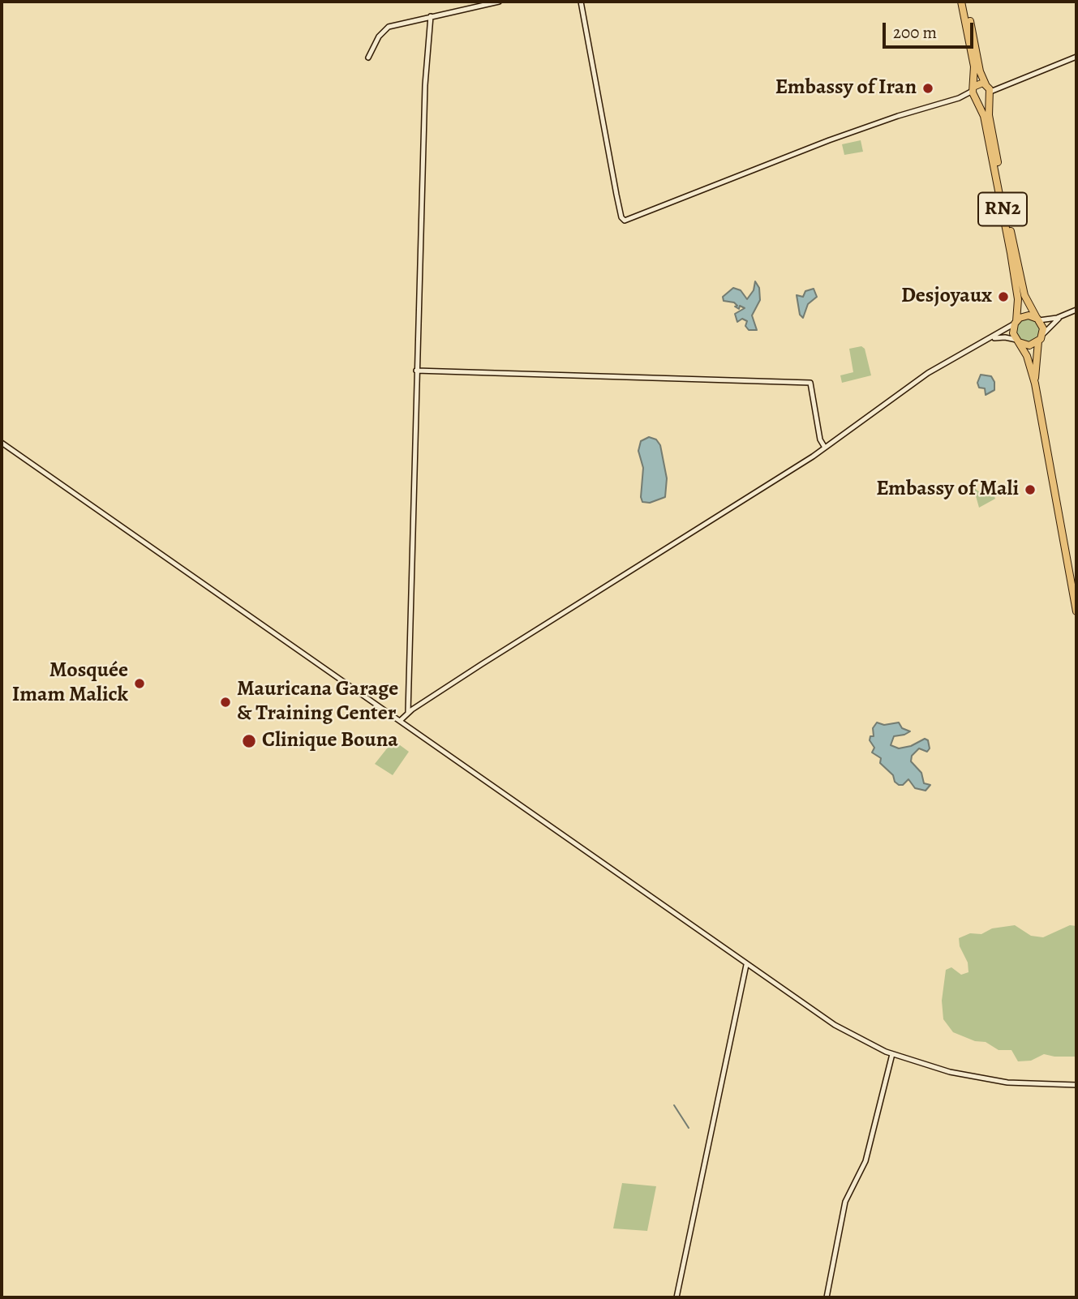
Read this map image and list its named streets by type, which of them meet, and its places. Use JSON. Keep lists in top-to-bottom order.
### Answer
{
  "streets": {
    "highway": ["RN2"]
  },
  "places": [
    "Embassy of Iran",
    "Desjoyaux",
    "Embassy of Mali",
    "Mosquée Imam Malick",
    "Mauricana Garage & Training Center",
    "Clinique Bouna"
  ],
  "scale_bar": "200 m"
}
